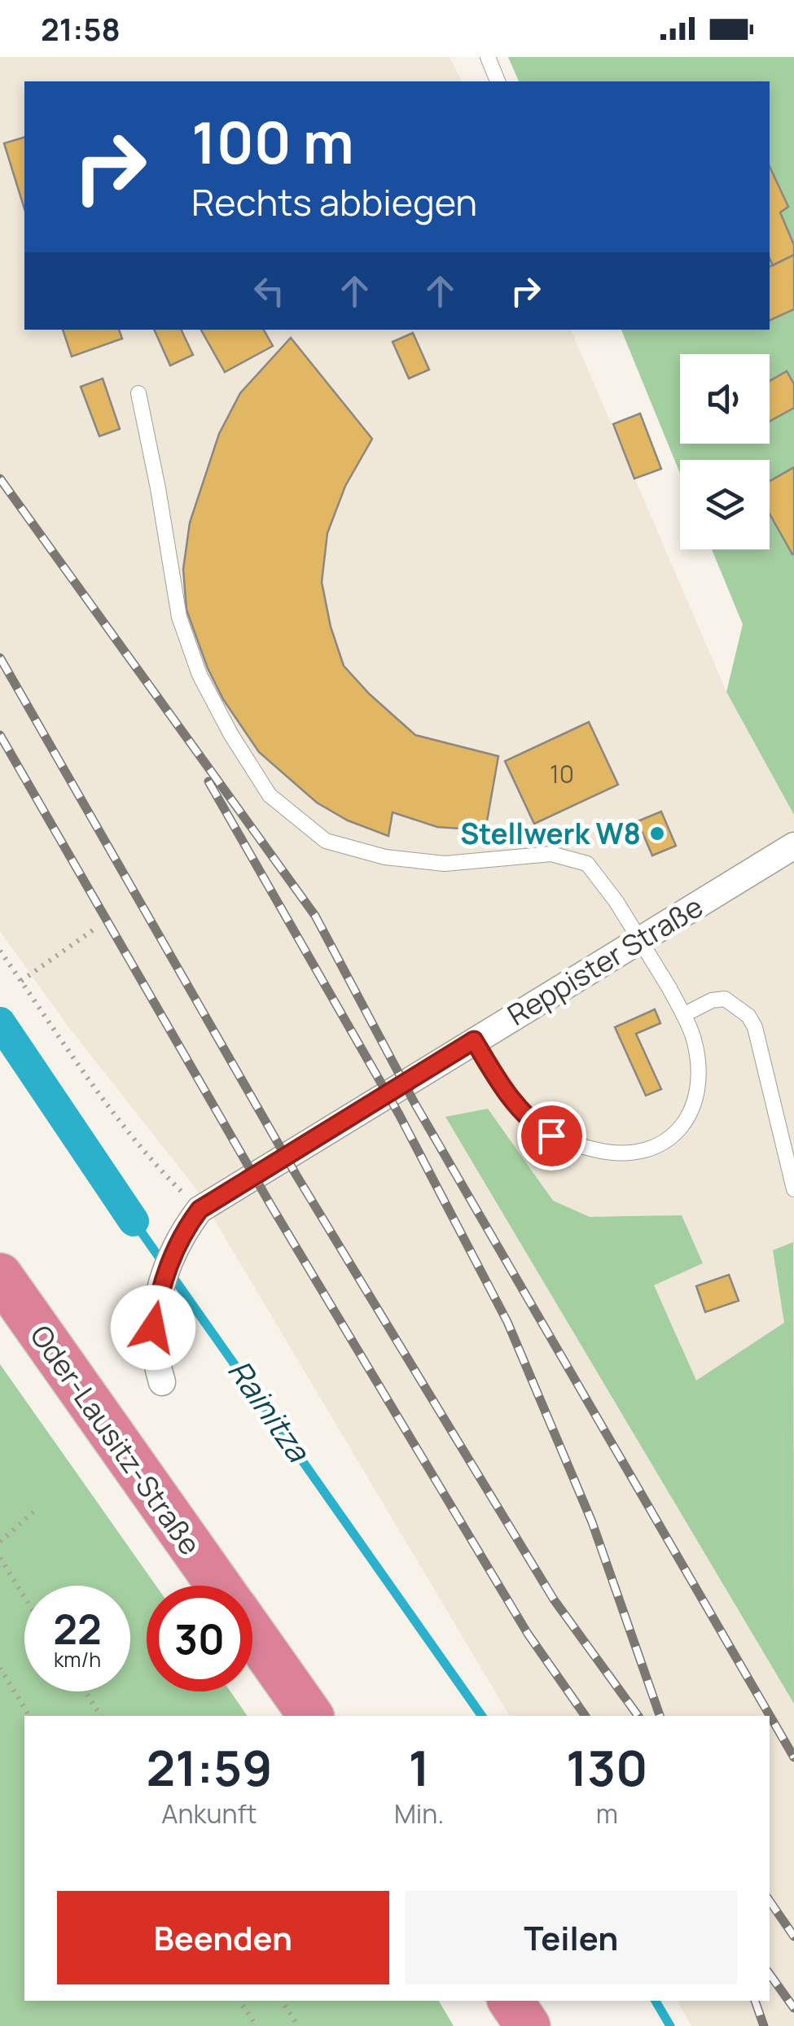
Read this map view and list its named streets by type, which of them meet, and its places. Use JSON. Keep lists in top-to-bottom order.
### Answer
{
  "streets": {
    "highway": ["Oder-Lausitz-Straße"],
    "street": ["Reppister Straße"]
  },
  "water": ["Rainitza"],
  "places": ["Stellwerk W8"],
  "house_numbers": ["10"],
  "page": {
    "status": "21:58",
    "turn": ["100 m", "Rechts abbiegen"],
    "speed": "22 km/h",
    "limit": "30",
    "eta": [
      "21:59",
      "Ankunft",
      "1",
      "Min.",
      "130",
      "m"
    ],
    "buttons": ["Beenden", "Teilen"]
  }
}
